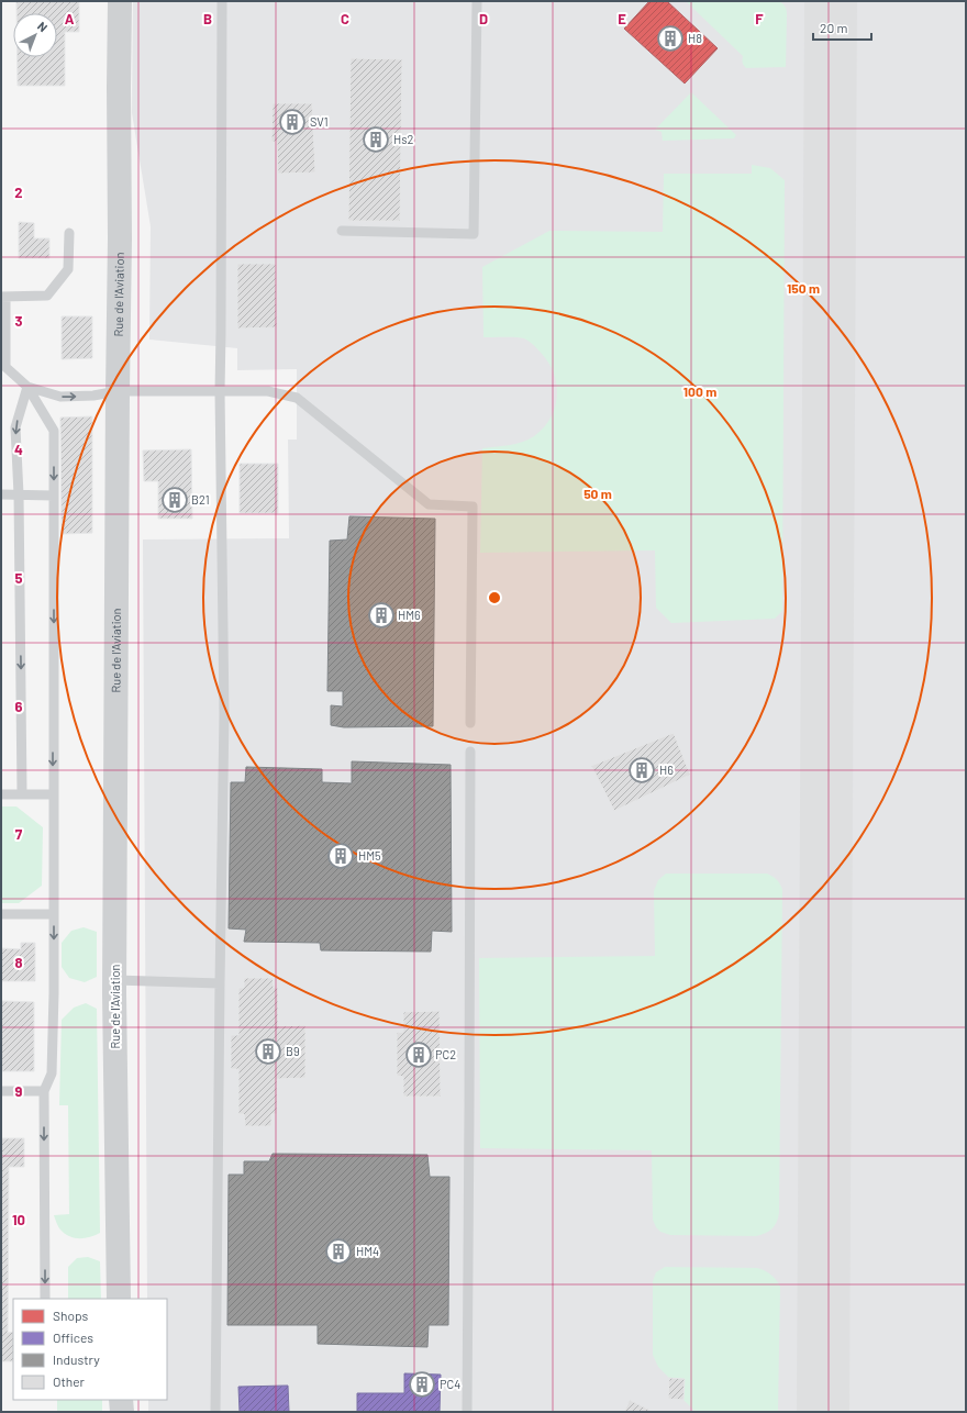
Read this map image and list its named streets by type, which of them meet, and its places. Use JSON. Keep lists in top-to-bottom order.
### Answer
{
  "streets": {
    "street": ["Rue de l'Aviation"]
  },
  "places": {
    "building": [
      "H8",
      "SV1",
      "Hs2",
      "B21",
      "HM6",
      "H6",
      "HM5",
      "B9",
      "PC2",
      "HM4",
      "PC4"
    ]
  },
  "legend": [
    "Shops",
    "Offices",
    "Industry",
    "Other"
  ],
  "scale_bar": "20 m",
  "north": "top right",
  "grid": {
    "columns": [
      "A",
      "B",
      "C",
      "D",
      "E",
      "F"
    ],
    "rows": [
      "2",
      "3",
      "4",
      "5",
      "6",
      "7",
      "8",
      "9",
      "10"
    ]
  },
  "rings": ["150 m", "100 m", "50 m"]
}
